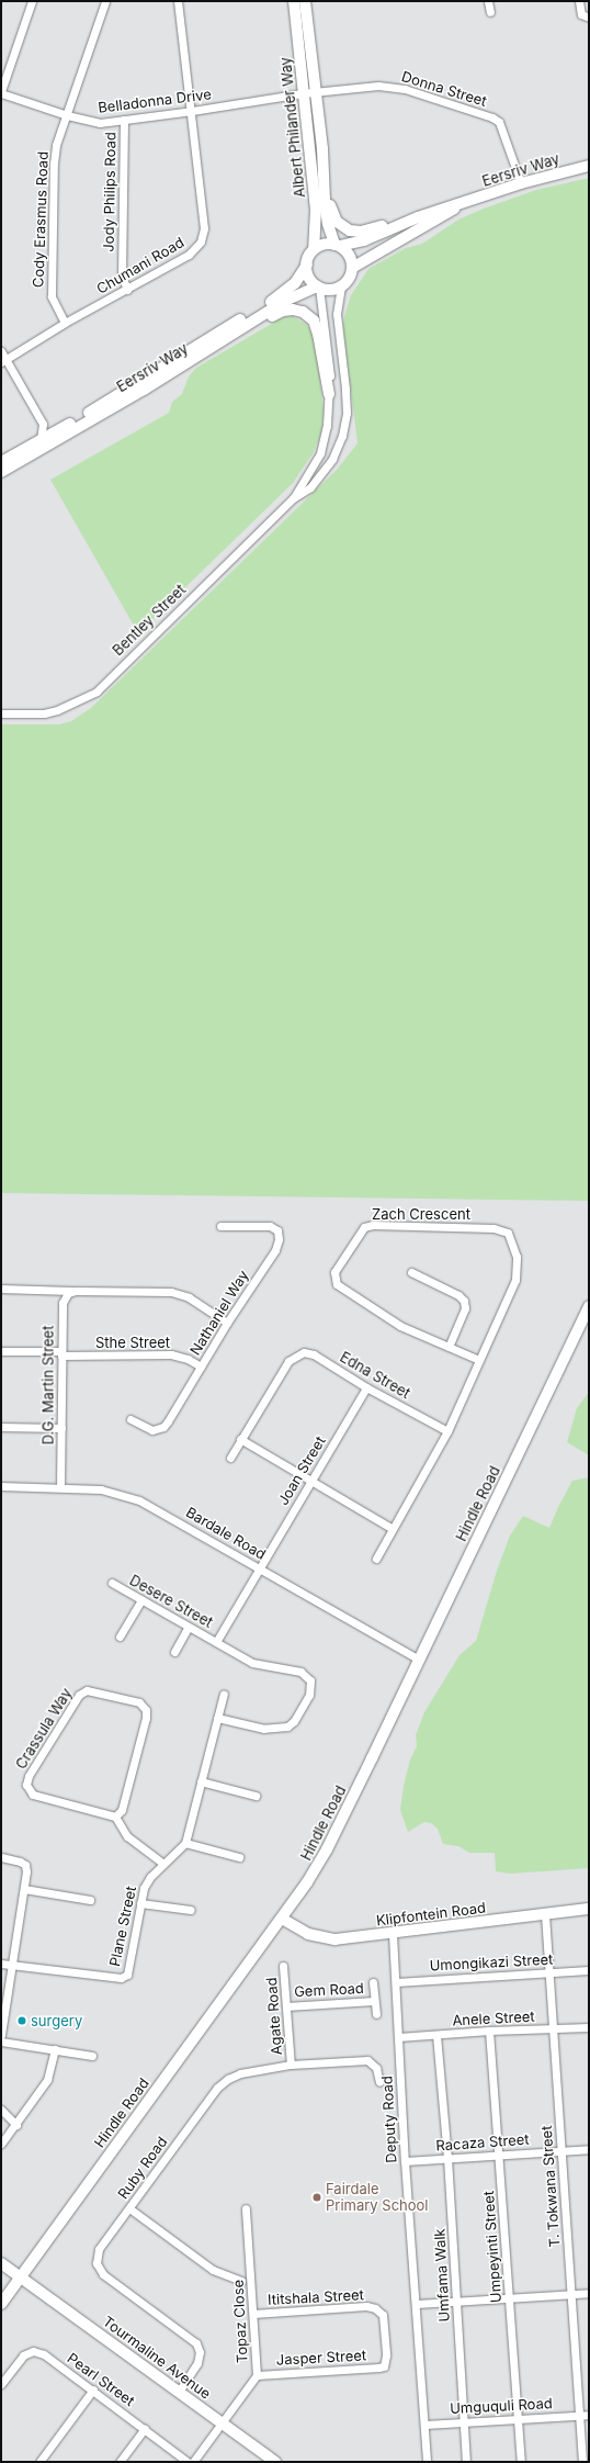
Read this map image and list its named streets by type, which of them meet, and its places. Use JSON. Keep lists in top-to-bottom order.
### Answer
{
  "streets": {
    "main road": [
      "Albert Philander Way",
      "Eersriv Way",
      "Hindle Road",
      "Klipfontein Road",
      "Tourmaline Avenue"
    ],
    "street": [
      "Donna Street",
      "Belladonna Drive",
      "Jody Philips Road",
      "Cody Erasmus Road",
      "Chumani Road",
      "Bentley Street",
      "Zach Crescent",
      "Nathaniel Way",
      "Sthe Street",
      "Edna Street",
      "D.G. Martin Street",
      "Joan Street",
      "Bardale Road",
      "Desere Street",
      "Crassula Way",
      "Plane Street",
      "Umongikazi Street",
      "Gem Road",
      "Agate Road",
      "Anele Street",
      "Deputy Road",
      "Racaza Street",
      "Ruby Road",
      "T. Tokwana Street",
      "Umpeyinti Street",
      "Umfama Walk",
      "Ititshala Street",
      "Topaz Close",
      "Jasper Street",
      "Pearl Street",
      "Umguquli Road"
    ]
  },
  "crossings": [
    ["Donna Street", "Belladonna Drive"],
    ["Donna Street", "Albert Philander Way"],
    ["Donna Street", "Eersriv Way"],
    ["Belladonna Drive", "Albert Philander Way"],
    ["Belladonna Drive", "Jody Philips Road"],
    ["Belladonna Drive", "Cody Erasmus Road"],
    ["Belladonna Drive", "Chumani Road"],
    ["Albert Philander Way", "Eersriv Way"],
    ["Albert Philander Way", "Bentley Street"],
    ["Eersriv Way", "Bentley Street"],
    ["Jody Philips Road", "Chumani Road"],
    ["Cody Erasmus Road", "Chumani Road"],
    ["Zach Crescent", "Edna Street"],
    ["Nathaniel Way", "Sthe Street"],
    ["Sthe Street", "D.G. Martin Street"],
    ["Edna Street", "Joan Street"],
    ["D.G. Martin Street", "Bardale Road"],
    ["Joan Street", "Bardale Road"],
    ["Joan Street", "Desere Street"],
    ["Hindle Road", "Bardale Road"],
    ["Hindle Road", "Klipfontein Road"],
    ["Hindle Road", "Tourmaline Avenue"],
    ["Klipfontein Road", "Deputy Road"],
    ["Klipfontein Road", "T. Tokwana Street"],
    ["Umongikazi Street", "Deputy Road"],
    ["Umongikazi Street", "T. Tokwana Street"],
    ["Gem Road", "Agate Road"],
    ["Agate Road", "Ruby Road"],
    ["Anele Street", "Deputy Road"],
    ["Anele Street", "T. Tokwana Street"],
    ["Anele Street", "Umpeyinti Street"],
    ["Anele Street", "Umfama Walk"],
    ["Deputy Road", "Racaza Street"],
    ["Deputy Road", "Umguquli Road"],
    ["Racaza Street", "T. Tokwana Street"],
    ["Racaza Street", "Umpeyinti Street"],
    ["Racaza Street", "Umfama Walk"],
    ["Ruby Road", "Tourmaline Avenue"],
    ["T. Tokwana Street", "Umguquli Road"],
    ["Umpeyinti Street", "Umguquli Road"],
    ["Umfama Walk", "Umguquli Road"],
    ["Ititshala Street", "Topaz Close"],
    ["Ititshala Street", "Jasper Street"],
    ["Topaz Close", "Tourmaline Avenue"],
    ["Topaz Close", "Jasper Street"]
  ],
  "places": ["surgery", "Fairdale Primary School"]
}
